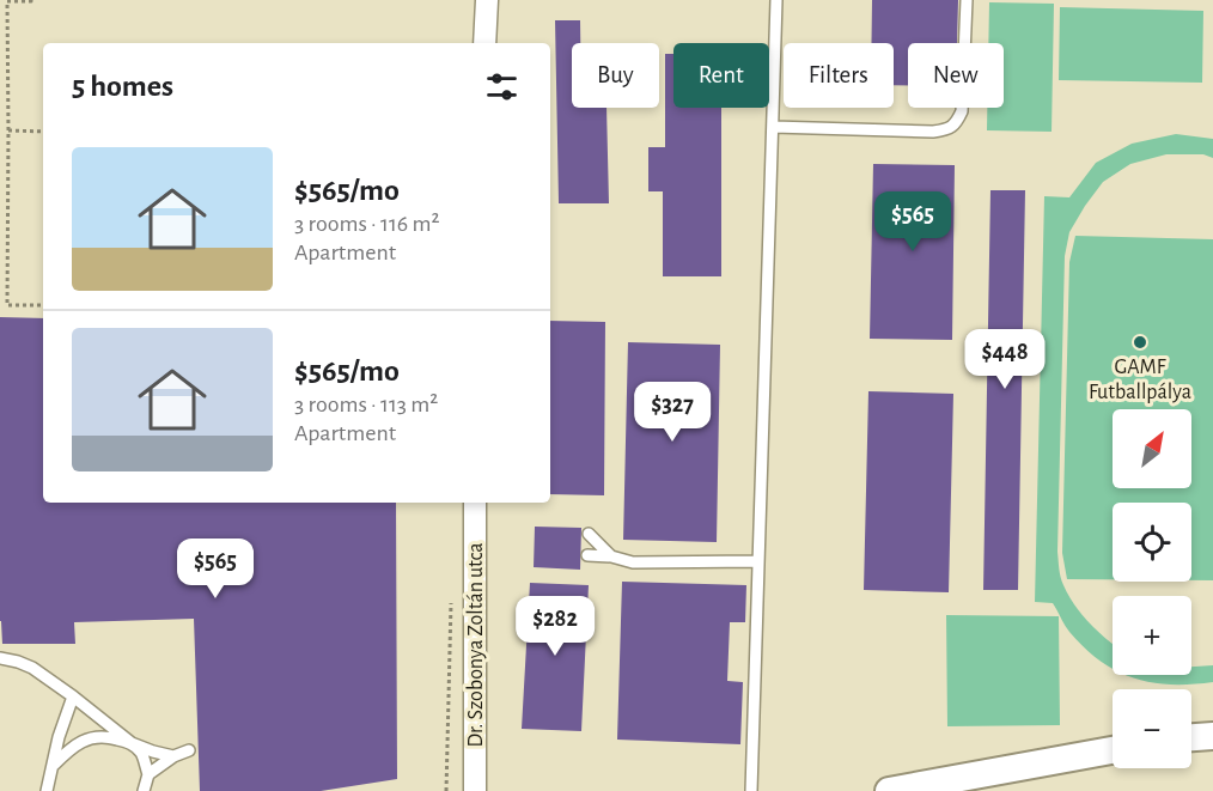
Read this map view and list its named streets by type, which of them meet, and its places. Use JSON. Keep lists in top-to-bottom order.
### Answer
{
  "streets": {
    "street": ["Dr. Szobonya Zoltán utca"]
  },
  "places": ["GAMF Futballpálya"],
  "north": "top right",
  "page": {
    "chip": [
      "Buy",
      "Rent",
      "Filters",
      "New"
    ],
    "heading": "5 homes",
    "list": [
      {
        "name": "$565/mo",
        "note": "3 rooms · 116 m² · Apartment"
      },
      {
        "name": "$565/mo",
        "note": "3 rooms · 113 m² · Apartment"
      }
    ],
    "price": [
      "$565",
      "$448",
      "$327",
      "$565",
      "$282"
    ],
    "map_buttons": ["+", "−"]
  }
}
